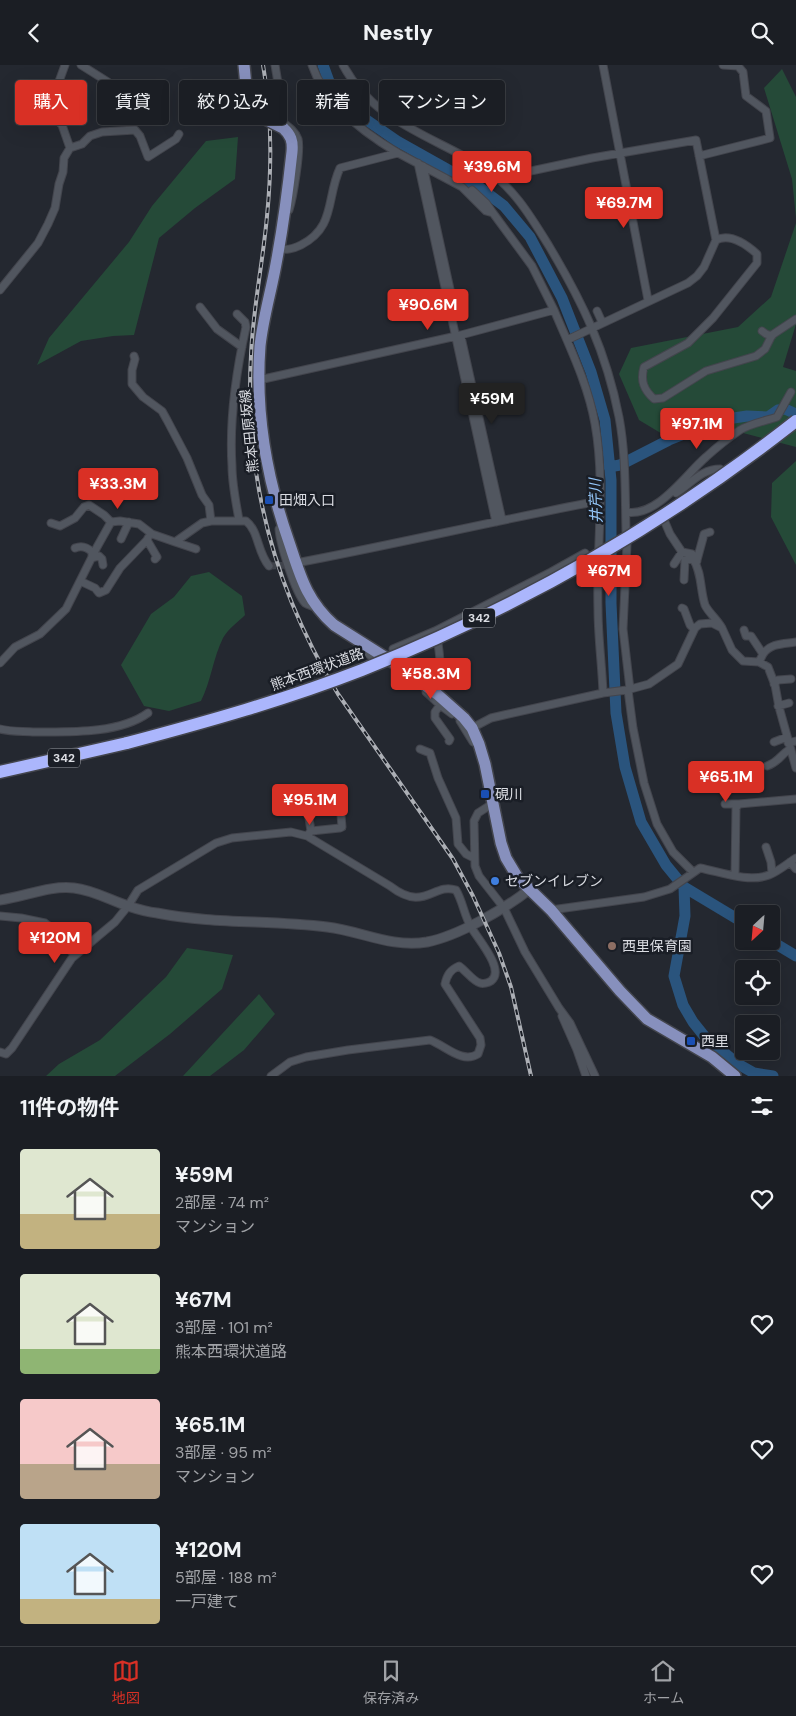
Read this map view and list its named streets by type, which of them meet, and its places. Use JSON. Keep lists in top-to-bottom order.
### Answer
{
  "streets": {
    "highway": ["342", "熊本西環状道路"],
    "main road": ["熊本田原坂線"]
  },
  "water": ["井芹川"],
  "places": {
    "transit": ["田畑入口", "硯川", "西里"],
    "other": ["セブンイレブン", "西里保育園"]
  },
  "north": "bottom left",
  "page": {
    "header": "Nestly",
    "chip": [
      "購入",
      "賃貸",
      "絞り込み",
      "新着",
      "マンション"
    ],
    "price": [
      "¥39.6M",
      "¥69.7M",
      "¥90.6M",
      "¥59M",
      "¥97.1M",
      "¥33.3M",
      "¥67M",
      "¥58.3M",
      "¥65.1M",
      "¥95.1M",
      "¥120M"
    ],
    "heading": "11件の物件",
    "list": [
      {
        "name": "¥59M",
        "note": "2部屋 · 74 m² · マンション"
      },
      {
        "name": "¥67M",
        "note": "3部屋 · 101 m² · 熊本西環状道路"
      },
      {
        "name": "¥65.1M",
        "note": "3部屋 · 95 m² · マンション"
      },
      {
        "name": "¥120M",
        "note": "5部屋 · 188 m² · 一戸建て"
      }
    ],
    "tabs": ["地図", "保存済み", "ホーム"]
  }
}
